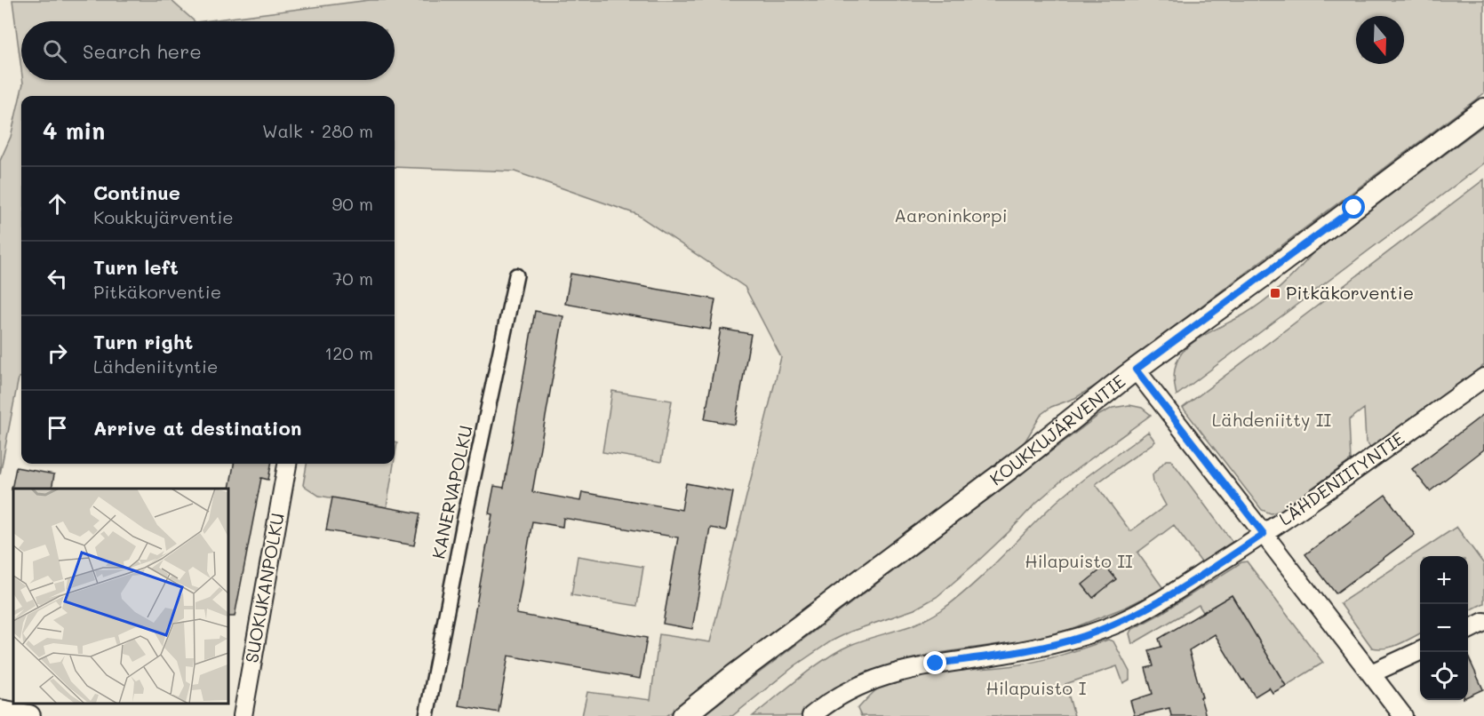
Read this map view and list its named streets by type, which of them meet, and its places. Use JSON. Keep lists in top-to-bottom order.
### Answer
{
  "streets": {
    "street": [
      "KOUKKUJÄRVENTIE",
      "LÄHDENIITYNTIE",
      "KANERVAPOLKU",
      "SUOKUKANPOLKU"
    ]
  },
  "parks": [
    "Aaroninkorpi",
    "Lähdeniitty II",
    "Hilapuisto II",
    "Hilapuisto I"
  ],
  "places": {
    "transit": ["Pitkäkorventie"]
  },
  "north": "bottom",
  "page": {
    "search": "Search here",
    "heading": ["4 min", "Walk · 280 m"],
    "list": [
      ["Continue", "Koukkujärventie", "90 m"],
      ["Turn left", "Pitkäkorventie", "70 m"],
      ["Turn right", "Lähdeniityntie", "120 m"],
      "Arrive at destination"
    ],
    "map_buttons": ["+", "−"]
  }
}
